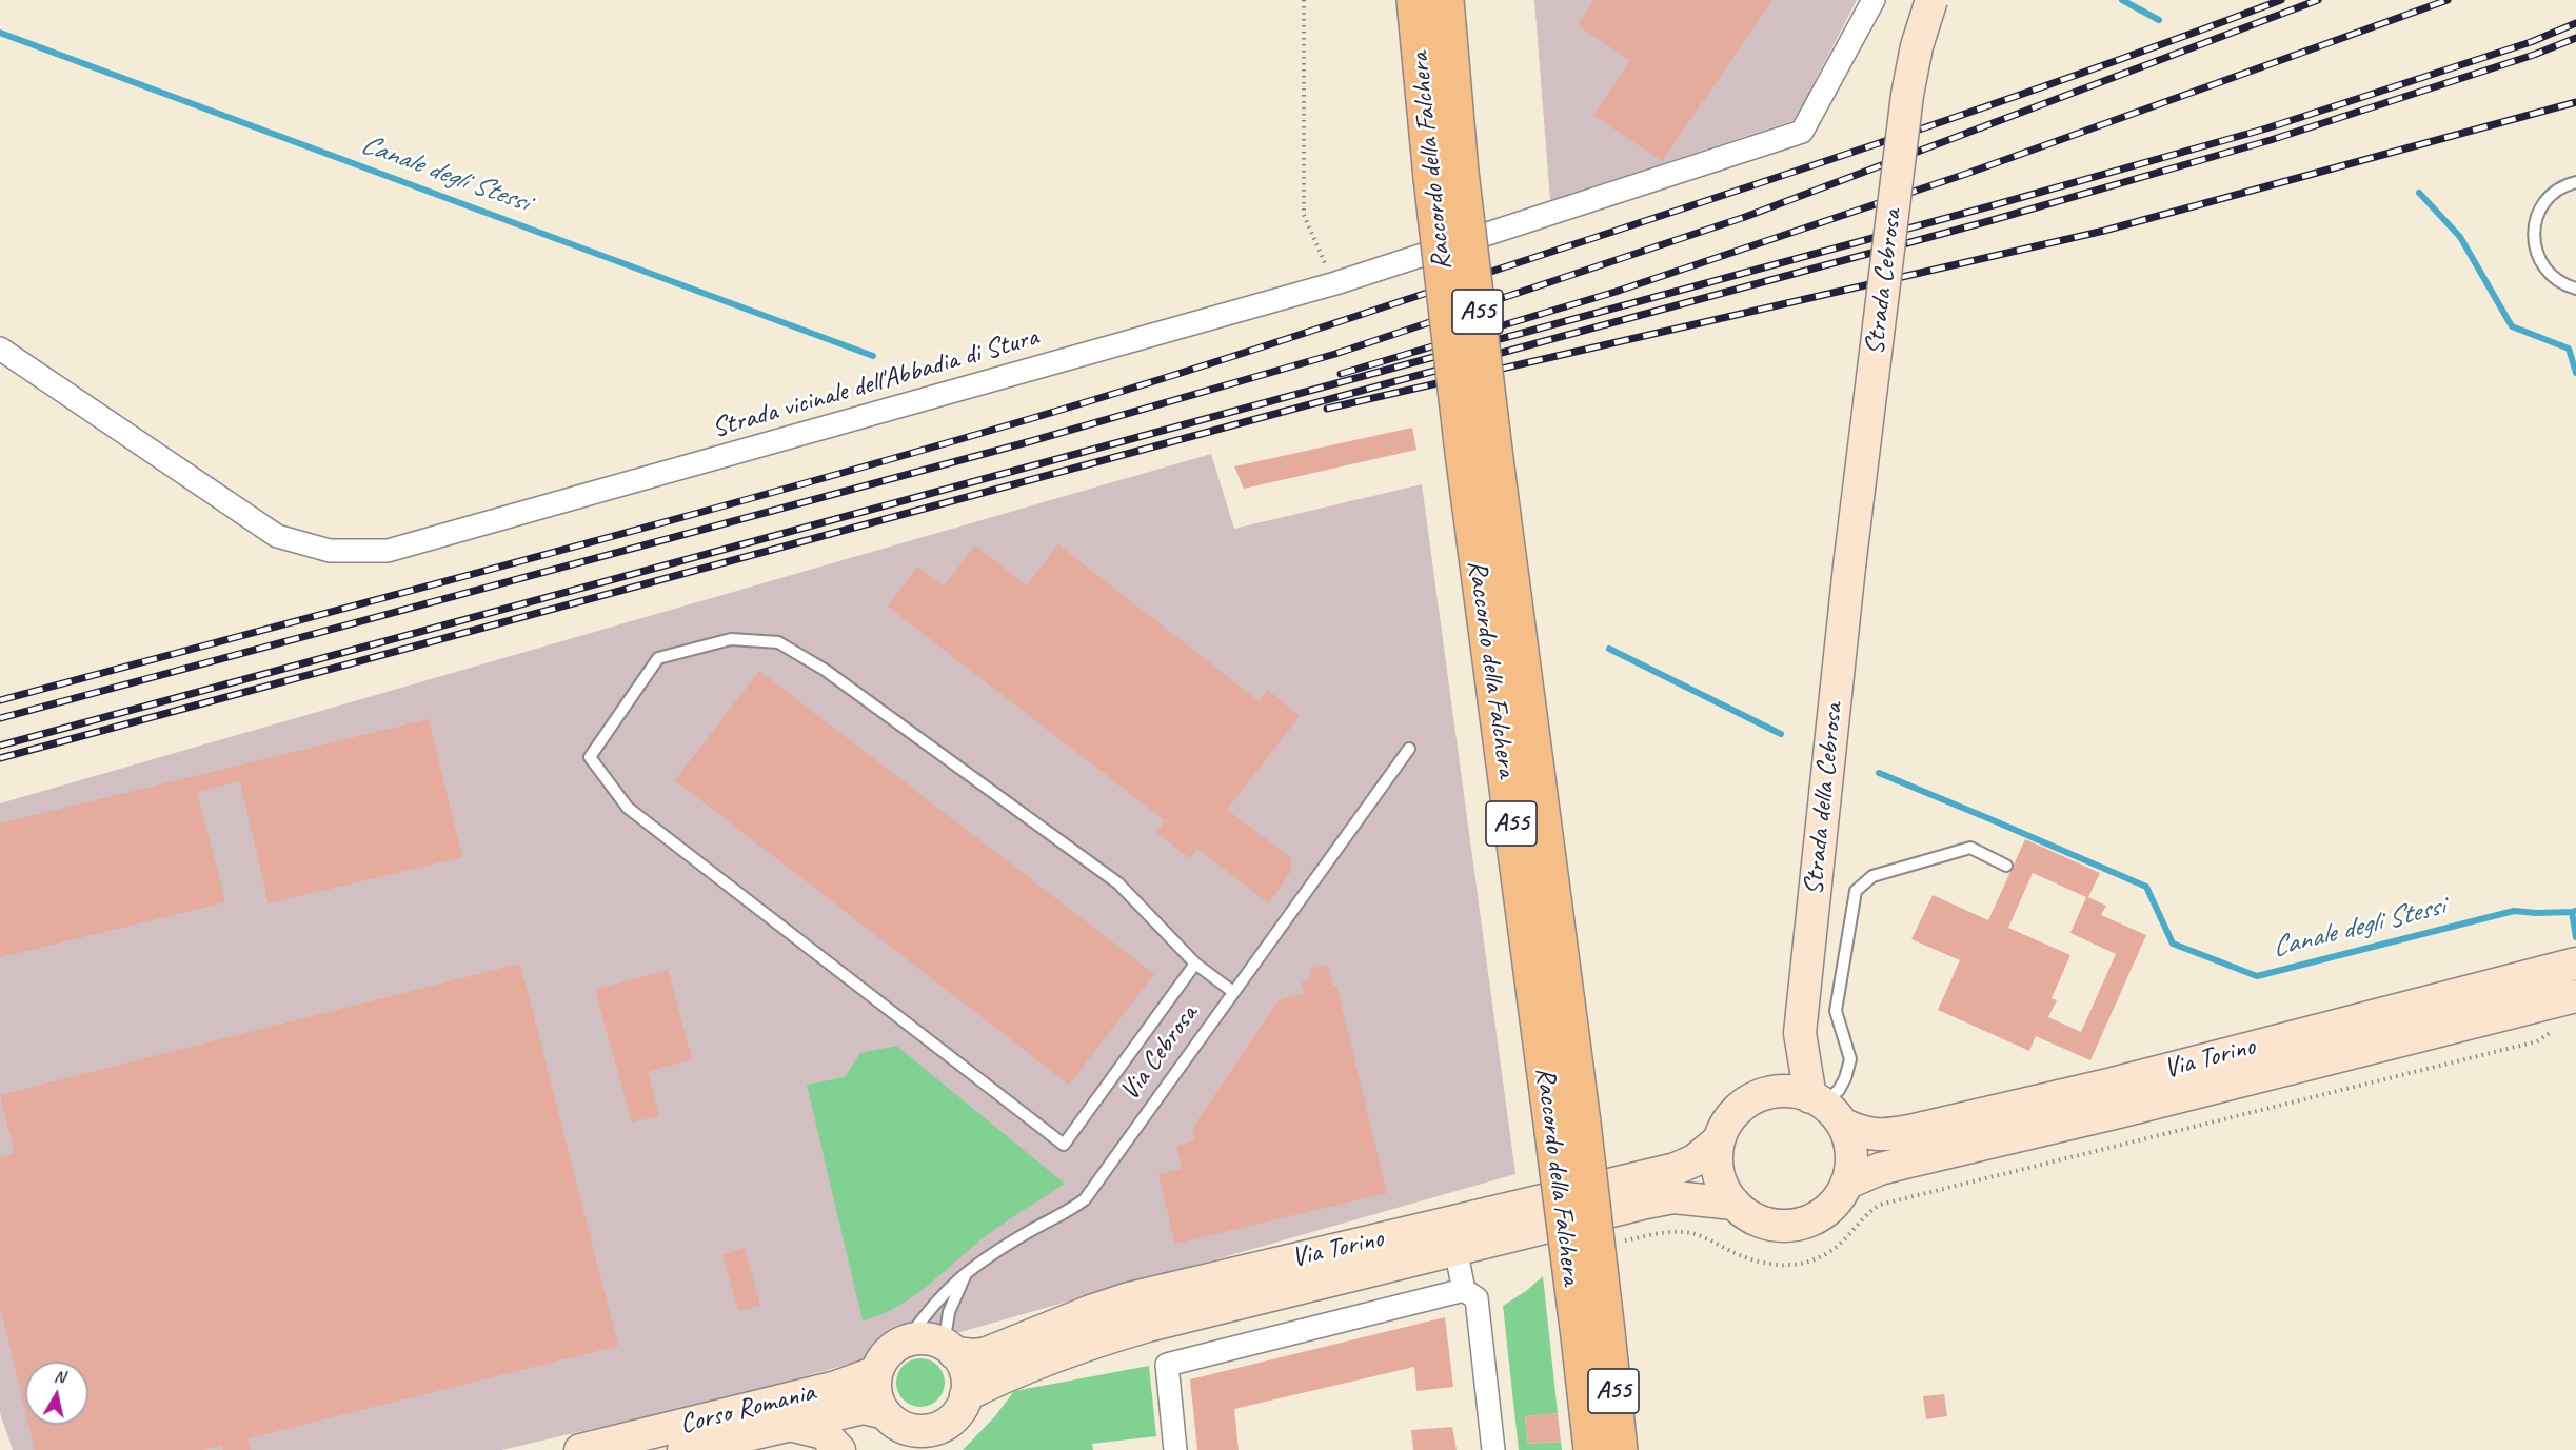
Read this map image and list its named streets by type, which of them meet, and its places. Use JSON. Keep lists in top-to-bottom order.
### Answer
{
  "streets": {
    "highway": ["Raccordo della Falchera", "A55"],
    "main road": [
      "Strada Cebrosa",
      "Strada della Cebrosa",
      "Via Torino",
      "Corso Romania"
    ],
    "street": ["Strada vicinale dell'Abbadia di Stura"],
    "lane": ["Via Cebrosa"]
  },
  "crossings": [
    ["Raccordo della Falchera", "A55"],
    ["Strada Cebrosa", "Strada della Cebrosa"],
    ["Strada della Cebrosa", "Via Torino"],
    ["Via Cebrosa", "Via Torino"],
    ["Via Cebrosa", "Corso Romania"],
    ["Via Torino", "Corso Romania"]
  ],
  "water": ["Canale degli Stessi"],
  "north": "top"
}
